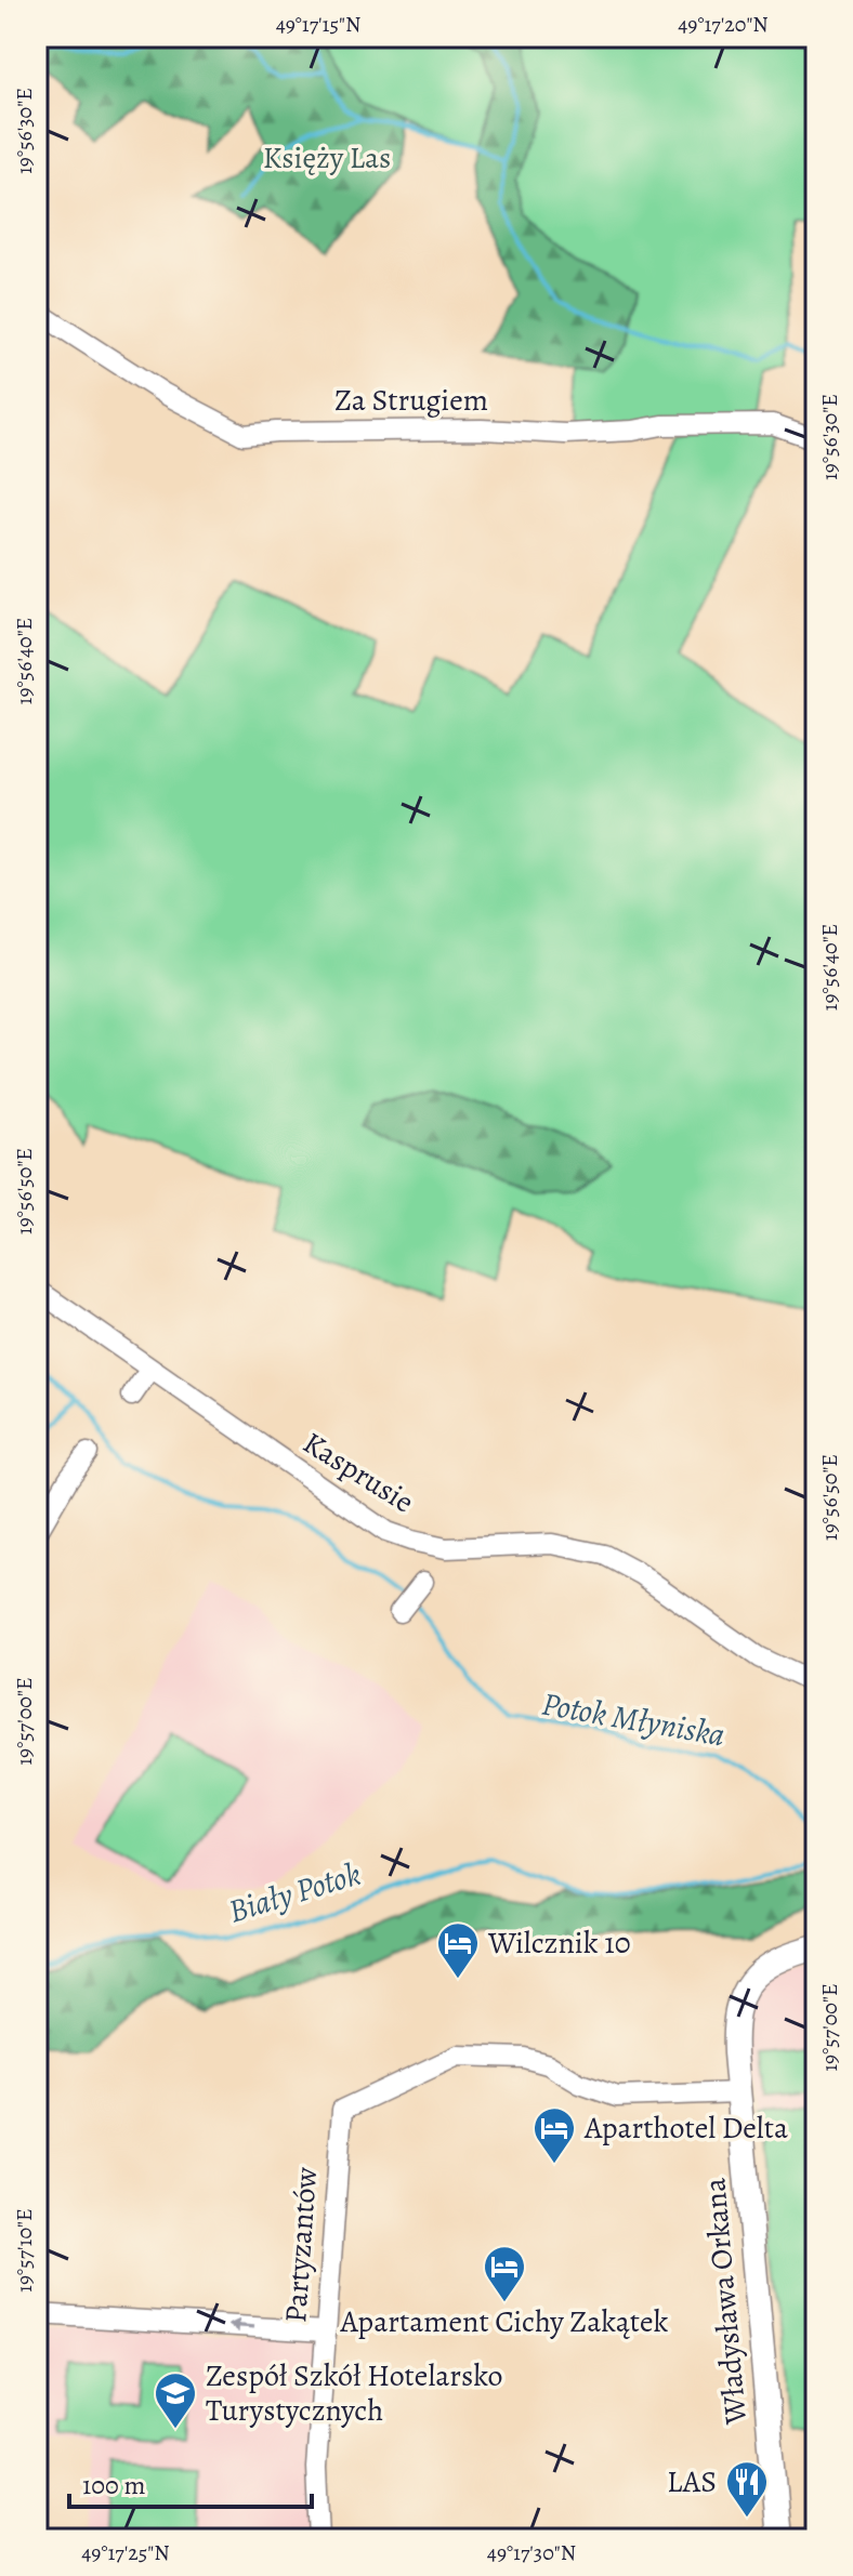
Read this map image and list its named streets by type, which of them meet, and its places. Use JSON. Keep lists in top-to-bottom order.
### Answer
{
  "streets": {
    "street": [
      "Za Strugiem",
      "Kasprusie",
      "Partyzantów",
      "Władysława Orkana"
    ]
  },
  "crossings": [
    ["Partyzantów", "Władysława Orkana"]
  ],
  "water": ["Potok Młyniska", "Biały Potok"],
  "parks": ["Księży Las"],
  "places": {
    "hotel": ["Wilcznik 10", "Aparthotel Delta", "Apartament Cichy Zakątek"],
    "school or university": ["Zespół Szkół Hotelarsko Turystycznych"],
    "restaurant": ["LAS"]
  },
  "scale_bar": "100 m",
  "coordinates": [
    "49°17'15\"N",
    "49°17'20\"N",
    "19°56'30\"E",
    "19°56'40\"E",
    "19°56'50\"E",
    "19°57'00\"E",
    "19°57'10\"E",
    "49°17'25\"N",
    "49°17'30\"N"
  ]
}
